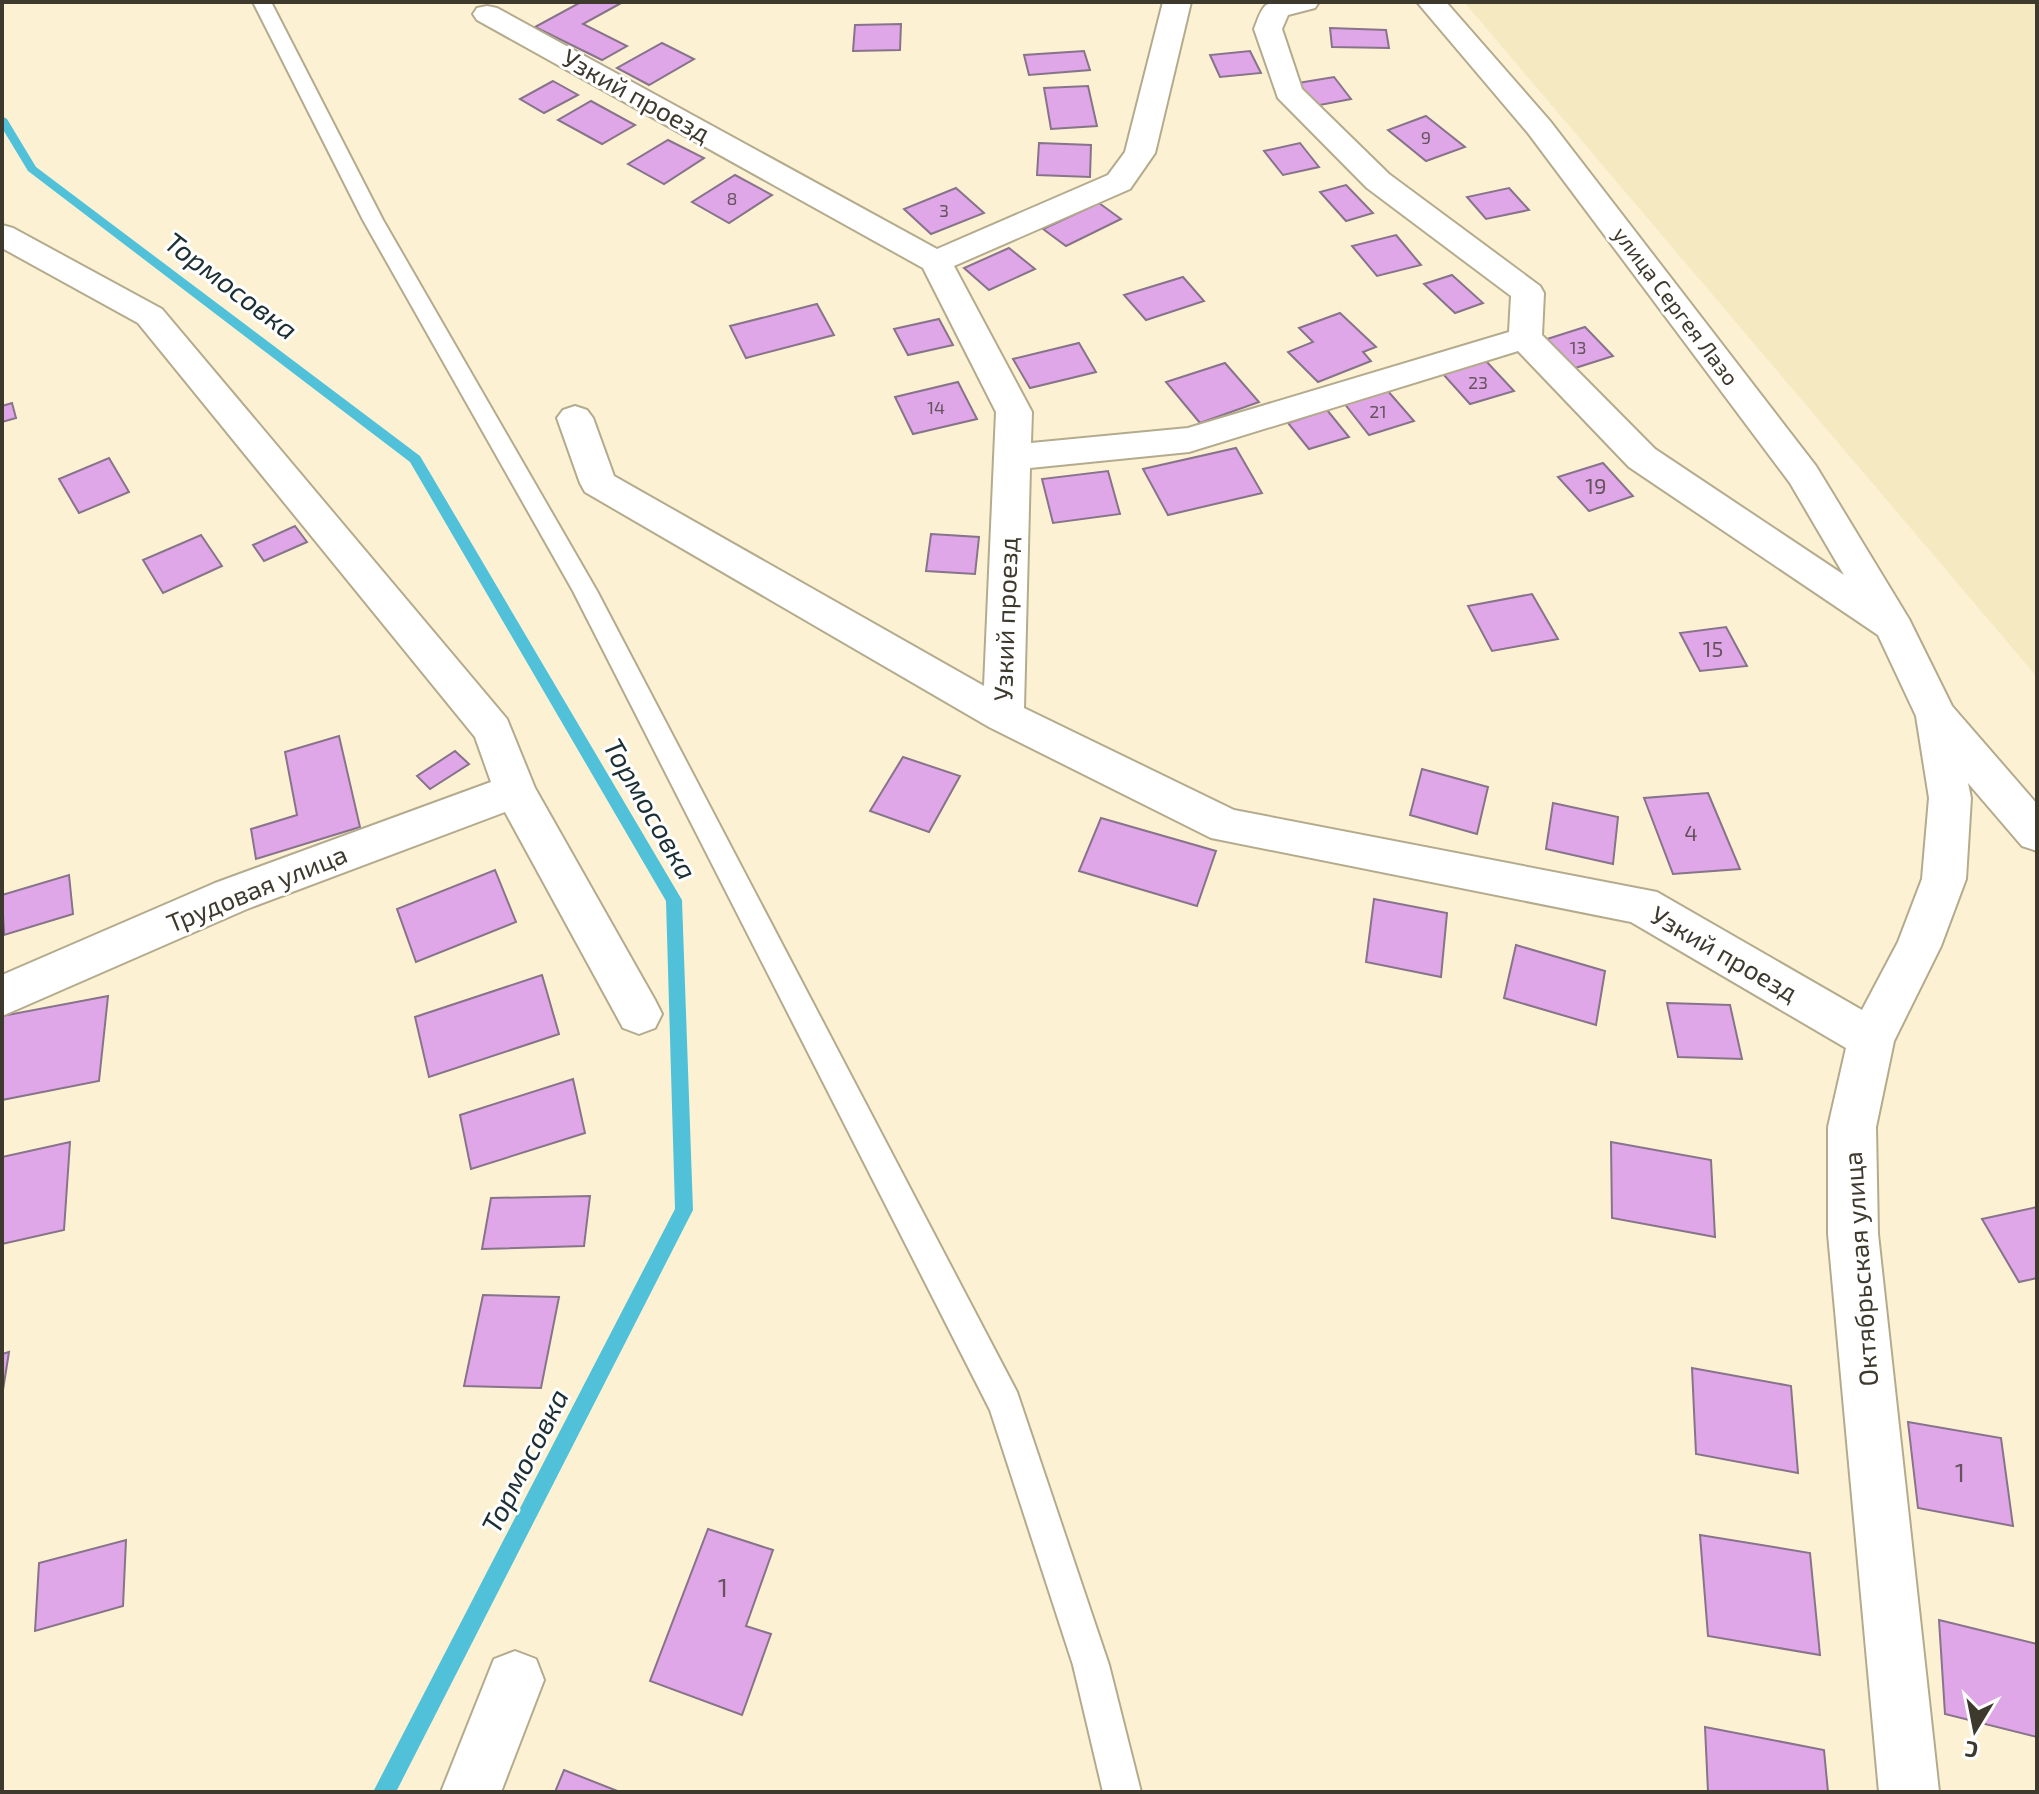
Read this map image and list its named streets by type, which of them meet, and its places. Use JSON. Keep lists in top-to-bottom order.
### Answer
{
  "streets": {
    "street": [
      "Узкий проезд",
      "улица Сергея Лазо",
      "Трудовая улица",
      "Октябрьская улица"
    ]
  },
  "crossings": [
    ["Узкий проезд", "Октябрьская улица"],
    ["улица Сергея Лазо", "Октябрьская улица"]
  ],
  "water": ["Тормосовка"],
  "house_numbers": [
    "9",
    "8",
    "3",
    "13",
    "23",
    "14",
    "21",
    "19",
    "15",
    "4",
    "1",
    "1"
  ],
  "north": "bottom"
}
